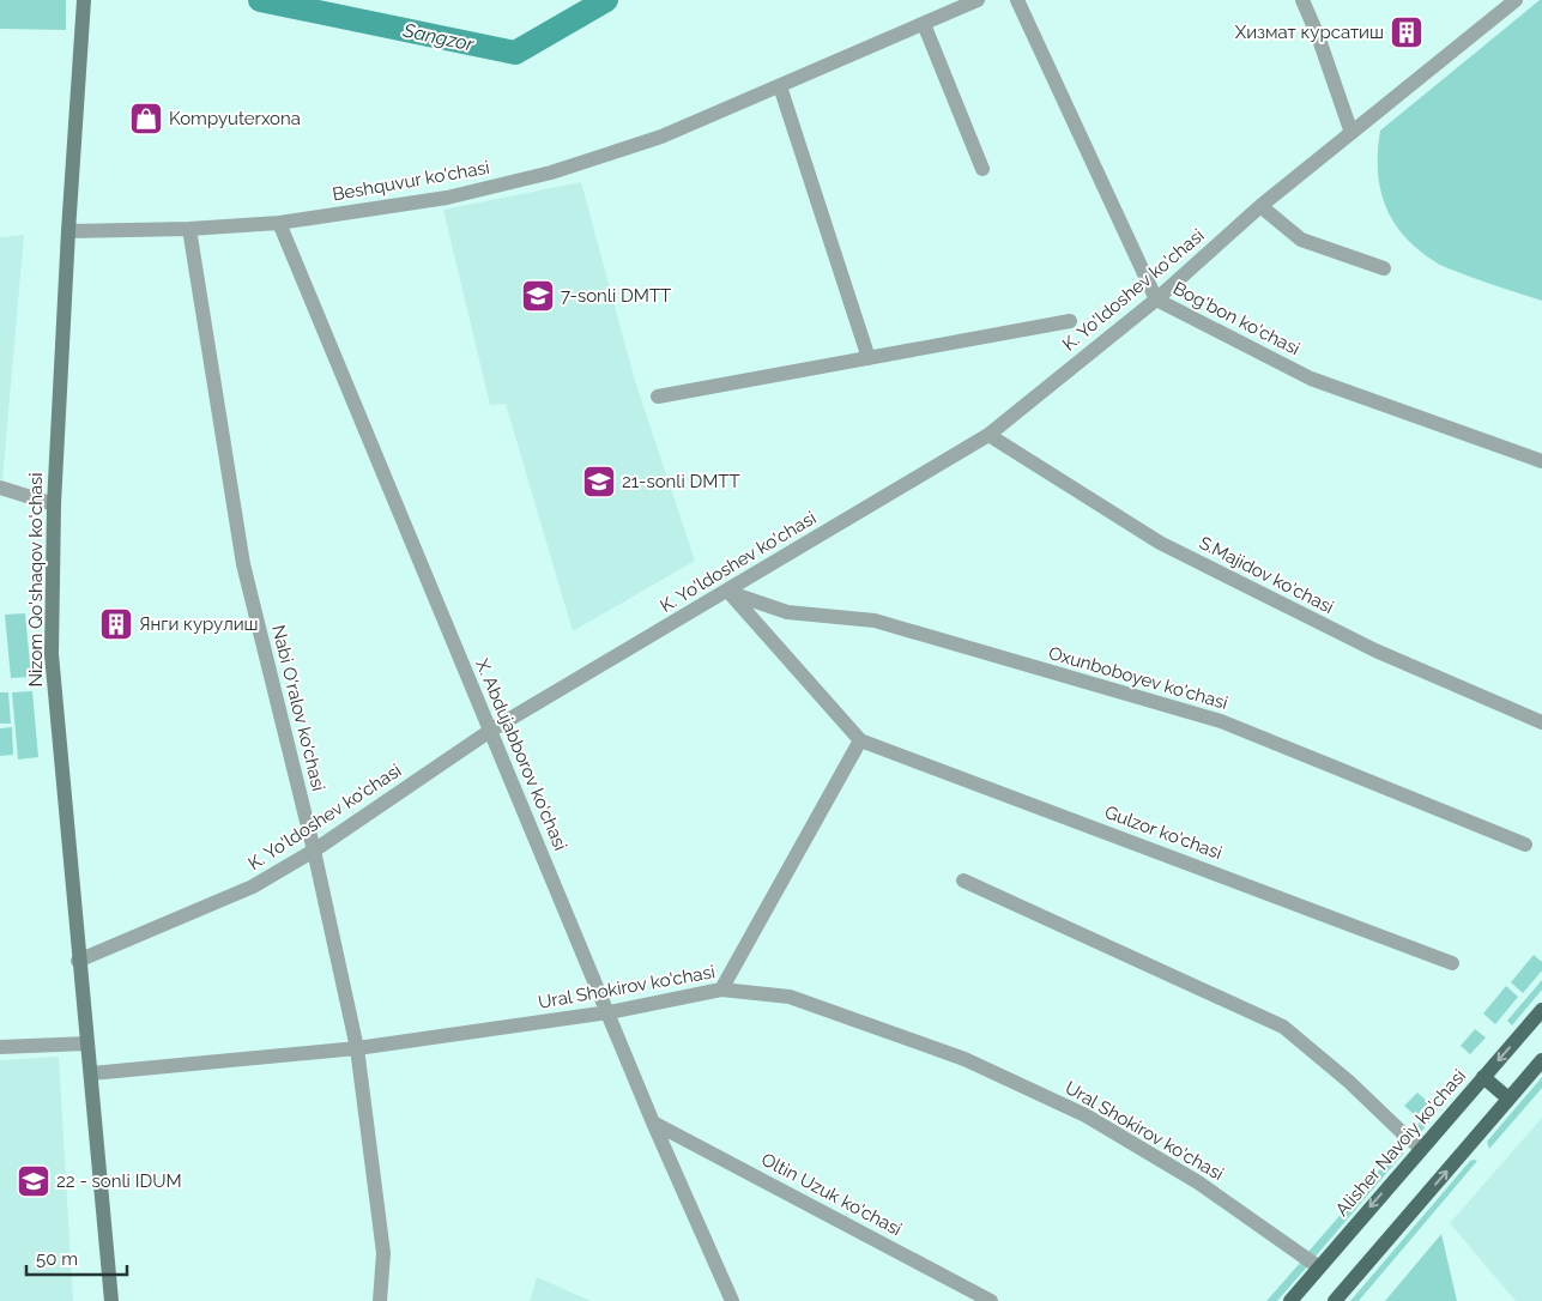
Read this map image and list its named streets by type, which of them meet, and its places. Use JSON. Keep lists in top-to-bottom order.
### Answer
{
  "streets": {
    "main road": ["Nizom Qo'shaqov ko'chasi", "Alisher Navoiy ko'chasi"],
    "street": [
      "Beshquvur ko'chasi",
      "K. Yo'ldoshev ko'chasi",
      "Bog'bon ko'chasi",
      "S.Majidov ko'chasi",
      "Oxunboboyev ko'chasi",
      "Nabi O'ralov ko'chasi",
      "X. Abdujabborov ko'chasi",
      "Gulzor ko'chasi",
      "Ural Shokirov ko'chasi",
      "Oltin Uzuk ko'chasi"
    ]
  },
  "crossings": [
    ["Beshquvur ko'chasi", "Nizom Qo'shaqov ko'chasi"],
    ["Beshquvur ko'chasi", "Nabi O'ralov ko'chasi"],
    ["Beshquvur ko'chasi", "X. Abdujabborov ko'chasi"],
    ["K. Yo'ldoshev ko'chasi", "Bog'bon ko'chasi"],
    ["K. Yo'ldoshev ko'chasi", "S.Majidov ko'chasi"],
    ["K. Yo'ldoshev ko'chasi", "Nizom Qo'shaqov ko'chasi"],
    ["K. Yo'ldoshev ko'chasi", "Oxunboboyev ko'chasi"],
    ["K. Yo'ldoshev ko'chasi", "Nabi O'ralov ko'chasi"],
    ["K. Yo'ldoshev ko'chasi", "X. Abdujabborov ko'chasi"],
    ["K. Yo'ldoshev ko'chasi", "Gulzor ko'chasi"],
    ["Nizom Qo'shaqov ko'chasi", "Ural Shokirov ko'chasi"],
    ["Oxunboboyev ko'chasi", "Gulzor ko'chasi"],
    ["Nabi O'ralov ko'chasi", "Ural Shokirov ko'chasi"],
    ["X. Abdujabborov ko'chasi", "Ural Shokirov ko'chasi"],
    ["X. Abdujabborov ko'chasi", "Oltin Uzuk ko'chasi"],
    ["Ural Shokirov ko'chasi", "Alisher Navoiy ko'chasi"]
  ],
  "water": ["Sangzor"],
  "places": {
    "building": ["Хизмат курсатиш", "Янги курулиш"],
    "shop": ["Kompyuterxona"],
    "school or university": ["7-sonli DMTT", "21-sonli DMTT", "22 - sonli IDUM"]
  },
  "scale_bar": "50 m"
}
